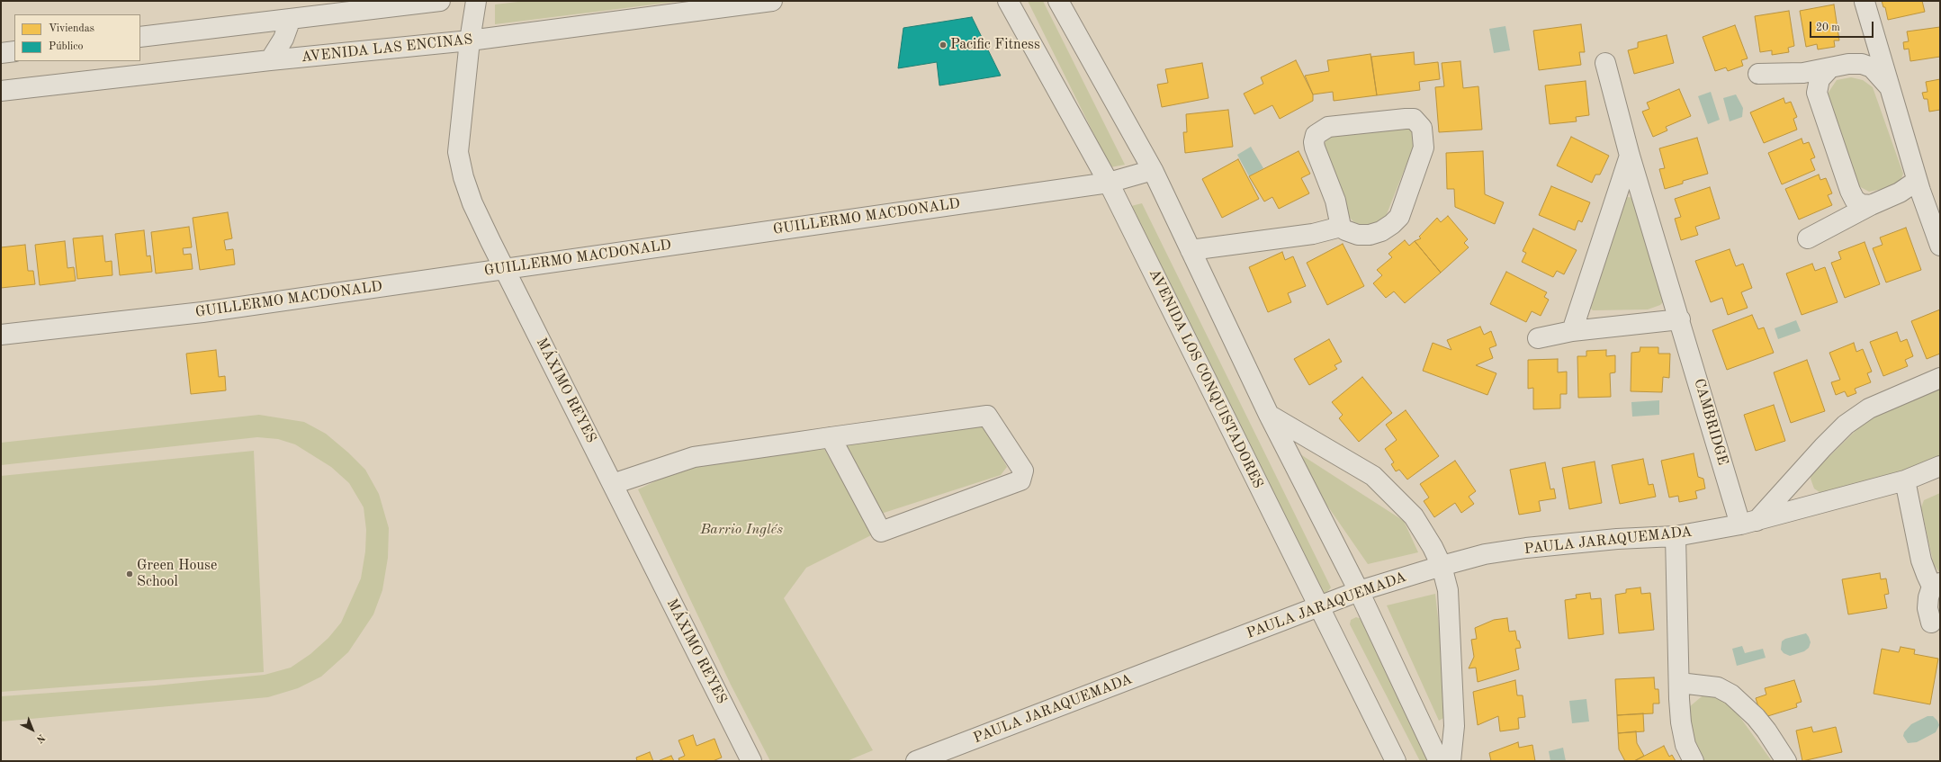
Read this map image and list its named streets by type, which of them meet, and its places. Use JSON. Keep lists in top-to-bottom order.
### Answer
{
  "streets": {
    "street": [
      "AVENIDA LAS ENCINAS",
      "GUILLERMO MACDONALD",
      "AVENIDA LOS CONQUISTADORES",
      "MÁXIMO REYES",
      "CAMBRIDGE",
      "PAULA JARAQUEMADA"
    ]
  },
  "crossings": [
    ["AVENIDA LAS ENCINAS", "MÁXIMO REYES"],
    ["GUILLERMO MACDONALD", "AVENIDA LOS CONQUISTADORES"],
    ["GUILLERMO MACDONALD", "MÁXIMO REYES"],
    ["AVENIDA LOS CONQUISTADORES", "PAULA JARAQUEMADA"],
    ["CAMBRIDGE", "PAULA JARAQUEMADA"]
  ],
  "parks": ["Barrio Inglés"],
  "places": ["Pacific Fitness", "Green House School"],
  "legend": ["Viviendas", "Público"],
  "scale_bar": "20 m",
  "north": "bottom right"
}
